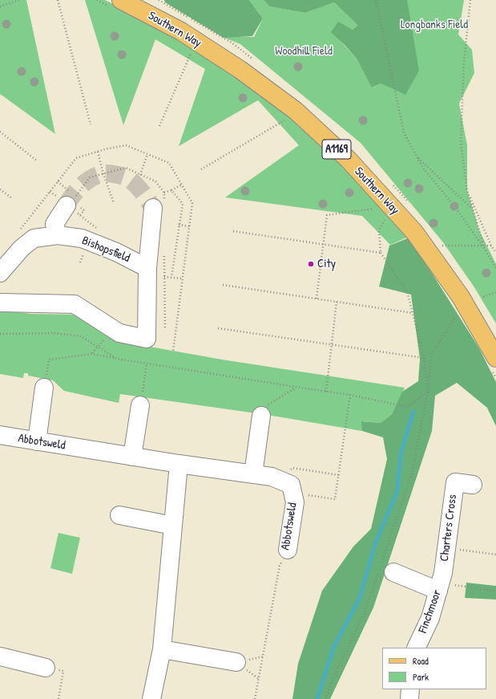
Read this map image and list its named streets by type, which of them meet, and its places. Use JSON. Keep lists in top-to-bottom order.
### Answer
{
  "streets": {
    "main road": ["Southern Way", "A1169"],
    "street": [
      "Bishopsfield",
      "Abbotsweld",
      "Charters Cross",
      "Finchmoor"
    ]
  },
  "crossings": [
    ["Charters Cross", "Finchmoor"]
  ],
  "parks": ["Longbanks Field", "Woodhill Field"],
  "places": ["City"],
  "legend": ["Road", "Park"]
}
